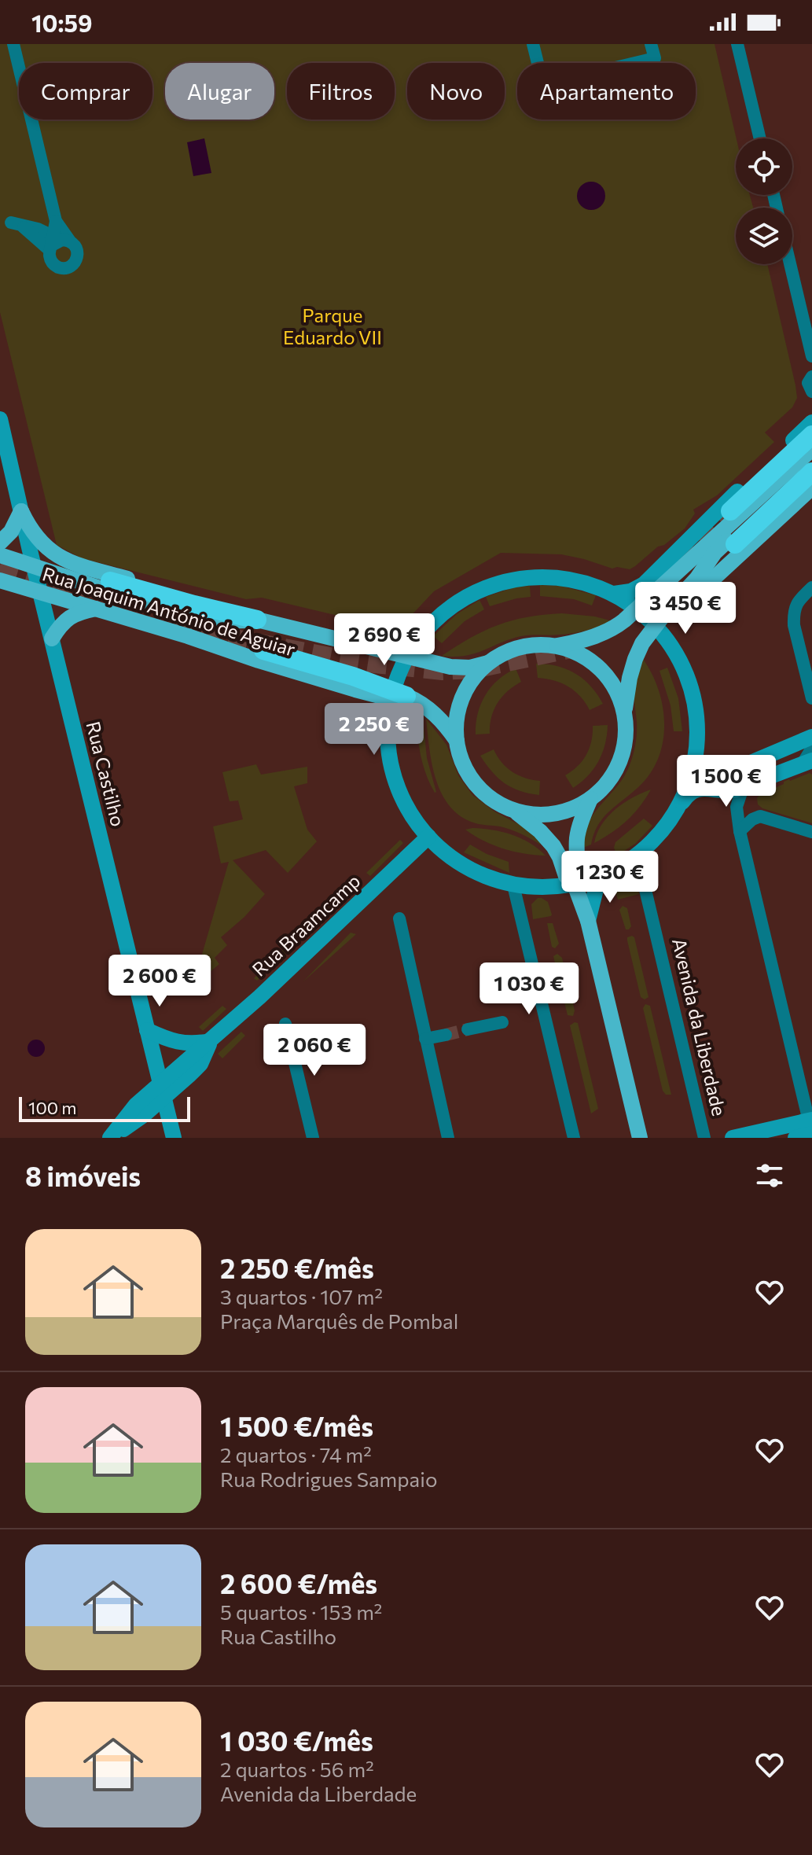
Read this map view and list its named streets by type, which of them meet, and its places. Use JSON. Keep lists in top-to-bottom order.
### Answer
{
  "streets": {
    "main road": ["Rua Joaquim António de Aguiar"],
    "street": ["Rua Castilho", "Rua Braamcamp", "Avenida da Liberdade"]
  },
  "crossings": [
    ["Rua Joaquim António de Aguiar", "Rua Castilho"],
    ["Rua Castilho", "Rua Braamcamp"]
  ],
  "parks": ["Parque Eduardo VII"],
  "scale_bar": "100 m",
  "page": {
    "status": "10:59",
    "chip": [
      "Comprar",
      "Alugar",
      "Filtros",
      "Novo",
      "Apartamento"
    ],
    "price": [
      "3 450 €",
      "2 690 €",
      "2 250 €",
      "1 500 €",
      "1 230 €",
      "2 600 €",
      "1 030 €",
      "2 060 €"
    ],
    "scale": "100 m",
    "heading": "8 imóveis",
    "list": [
      {
        "name": "2 250 €/mês",
        "note": "3 quartos · 107 m² · Praça Marquês de Pombal"
      },
      {
        "name": "1 500 €/mês",
        "note": "2 quartos · 74 m² · Rua Rodrigues Sampaio"
      },
      {
        "name": "2 600 €/mês",
        "note": "5 quartos · 153 m² · Rua Castilho"
      },
      {
        "name": "1 030 €/mês",
        "note": "2 quartos · 56 m² · Avenida da Liberdade"
      }
    ]
  }
}
